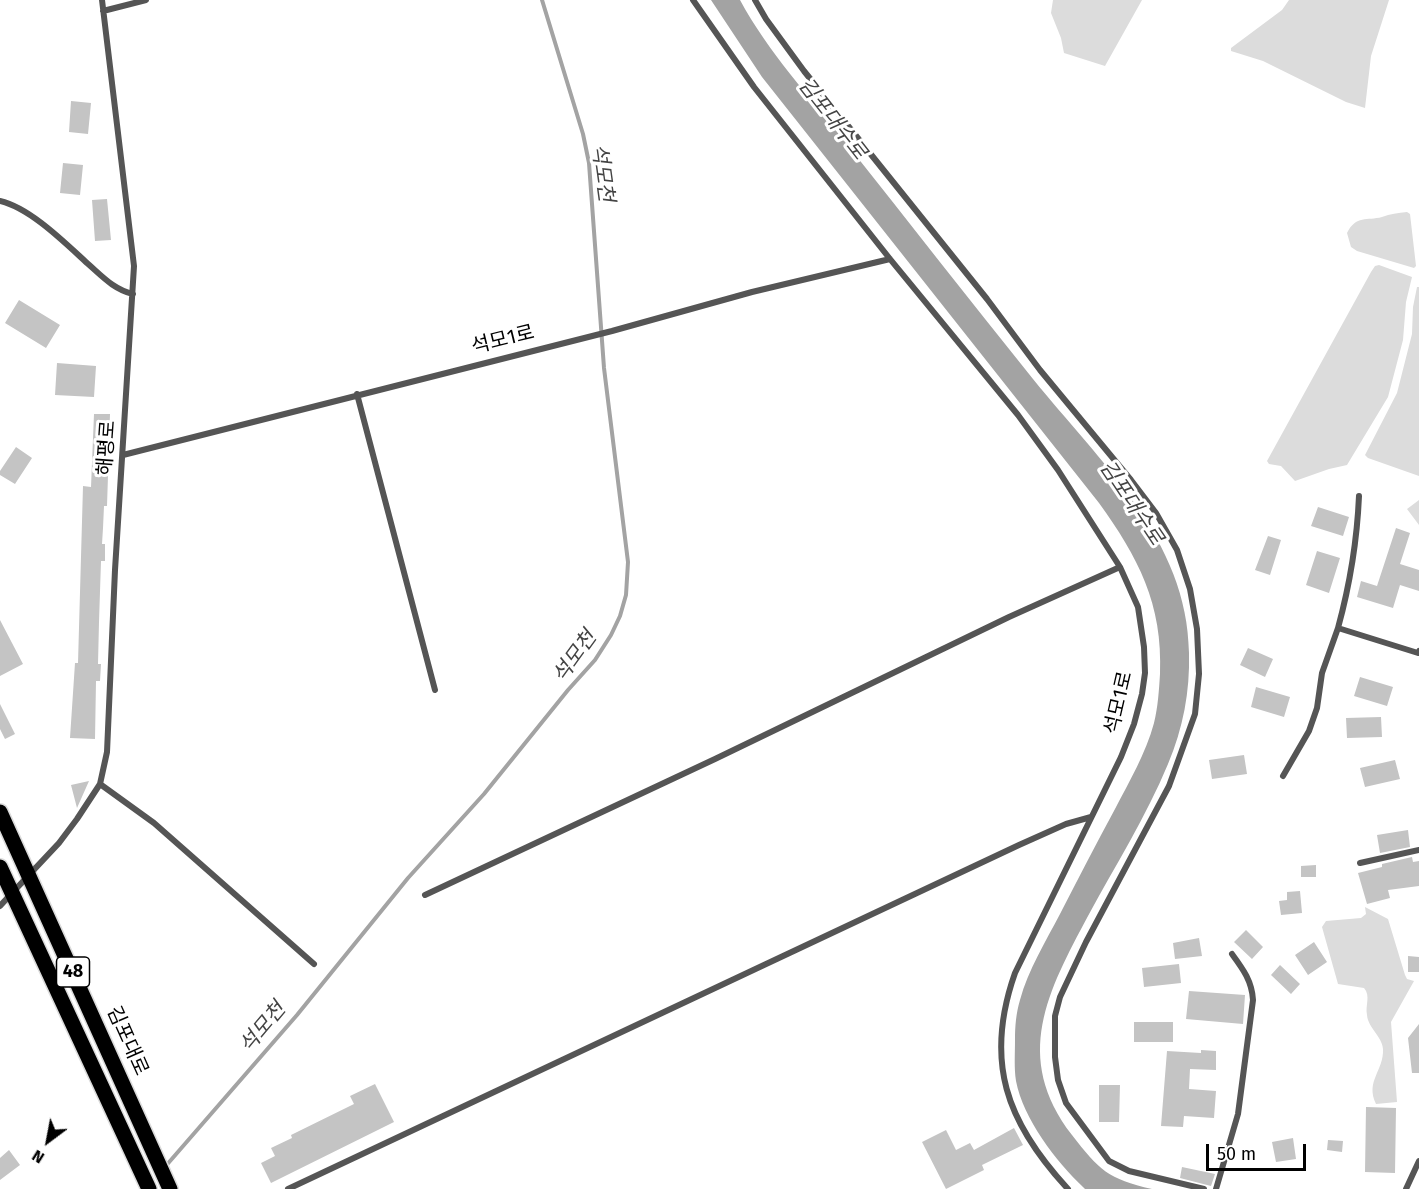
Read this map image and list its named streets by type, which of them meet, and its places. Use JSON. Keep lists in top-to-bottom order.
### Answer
{
  "streets": {
    "main road": ["48", "김포대로"],
    "lane": ["석모1로", "해평로"]
  },
  "crossings": [
    ["석모1로", "해평로"],
    ["해평로", "48"],
    ["해평로", "김포대로"]
  ],
  "water": ["김포대수로", "석모천"],
  "scale_bar": "50 m",
  "north": "bottom left"
}
